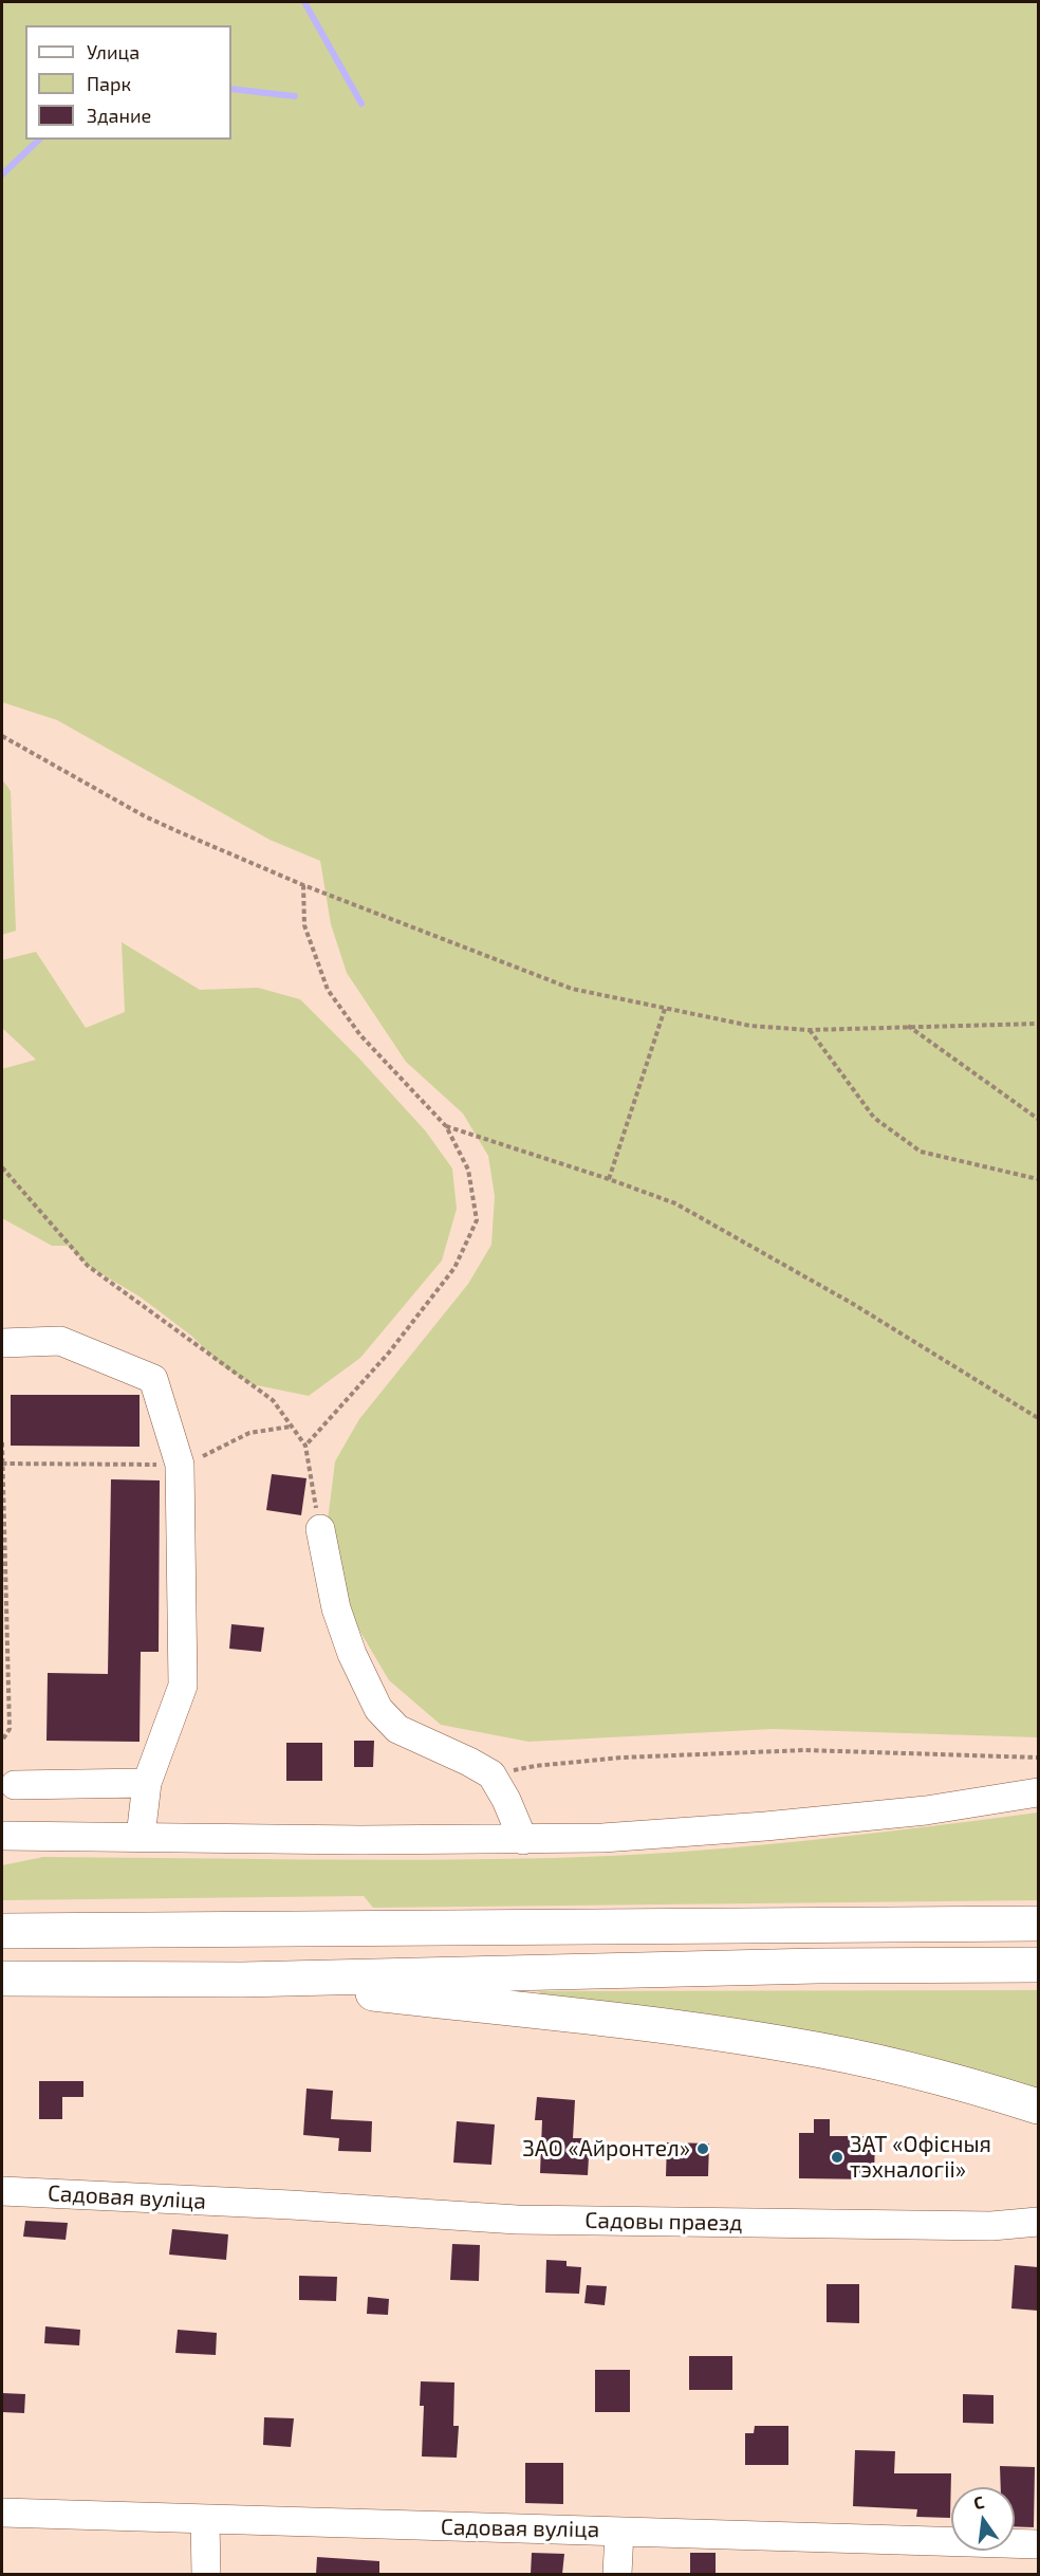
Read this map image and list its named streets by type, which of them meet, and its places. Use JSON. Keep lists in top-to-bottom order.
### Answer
{
  "streets": {
    "street": ["Садовая вуліца", "Садовы праезд"]
  },
  "crossings": [
    ["Садовая вуліца", "Садовы праезд"]
  ],
  "places": ["ЗАО «Айронтел»", "ЗАТ «Офісныя тэхналогіі»"],
  "legend": ["Улица", "Парк", "Здание"],
  "north": "top"
}
